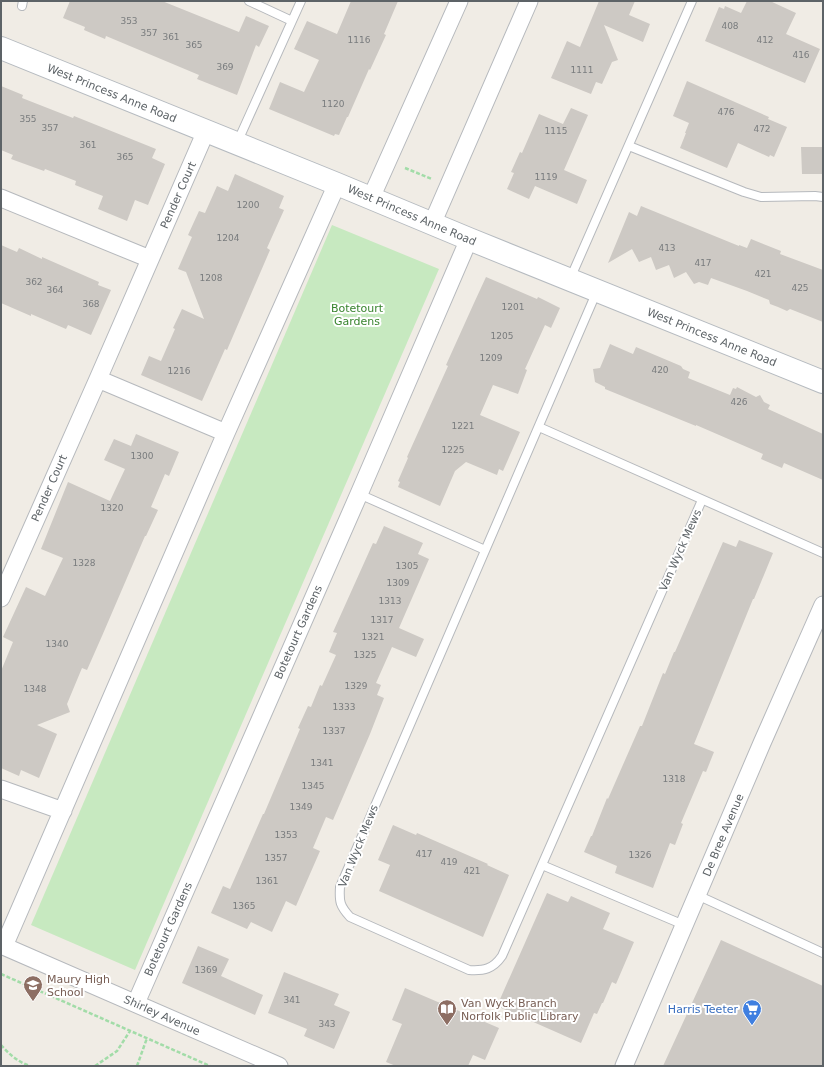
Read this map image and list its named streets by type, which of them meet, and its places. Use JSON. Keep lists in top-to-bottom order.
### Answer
{
  "streets": {
    "main road": ["West Princess Anne Road"],
    "street": [
      "Pender Court",
      "Botetourt Gardens",
      "De Bree Avenue",
      "Shirley Avenue"
    ],
    "lane": ["Van Wyck Mews"]
  },
  "crossings": [
    ["West Princess Anne Road", "Pender Court"],
    ["West Princess Anne Road", "Botetourt Gardens"],
    ["Botetourt Gardens", "Shirley Avenue"]
  ],
  "parks": ["Botetourt Gardens"],
  "places": {
    "school or university": ["Maury High School"],
    "library": ["Van Wyck Branch Norfolk Public Library"],
    "supermarket": ["Harris Teeter"]
  },
  "house_numbers": [
    "353",
    "408",
    "357",
    "361",
    "1116",
    "412",
    "365",
    "416",
    "369",
    "1111",
    "1120",
    "476",
    "355",
    "357",
    "472",
    "1115",
    "361",
    "365",
    "1119",
    "1200",
    "1204",
    "413",
    "417",
    "421",
    "1208",
    "362",
    "425",
    "364",
    "368",
    "1201",
    "1205",
    "1209",
    "420",
    "1216",
    "426",
    "1221",
    "1225",
    "1300",
    "1320",
    "1328",
    "1305",
    "1309",
    "1313",
    "1317",
    "1321",
    "1340",
    "1325",
    "1329",
    "1348",
    "1333",
    "1337",
    "1341",
    "1318",
    "1345",
    "1349",
    "1353",
    "417",
    "1326",
    "1357",
    "419",
    "421",
    "1361",
    "1365",
    "1369",
    "341",
    "343"
  ]
}
